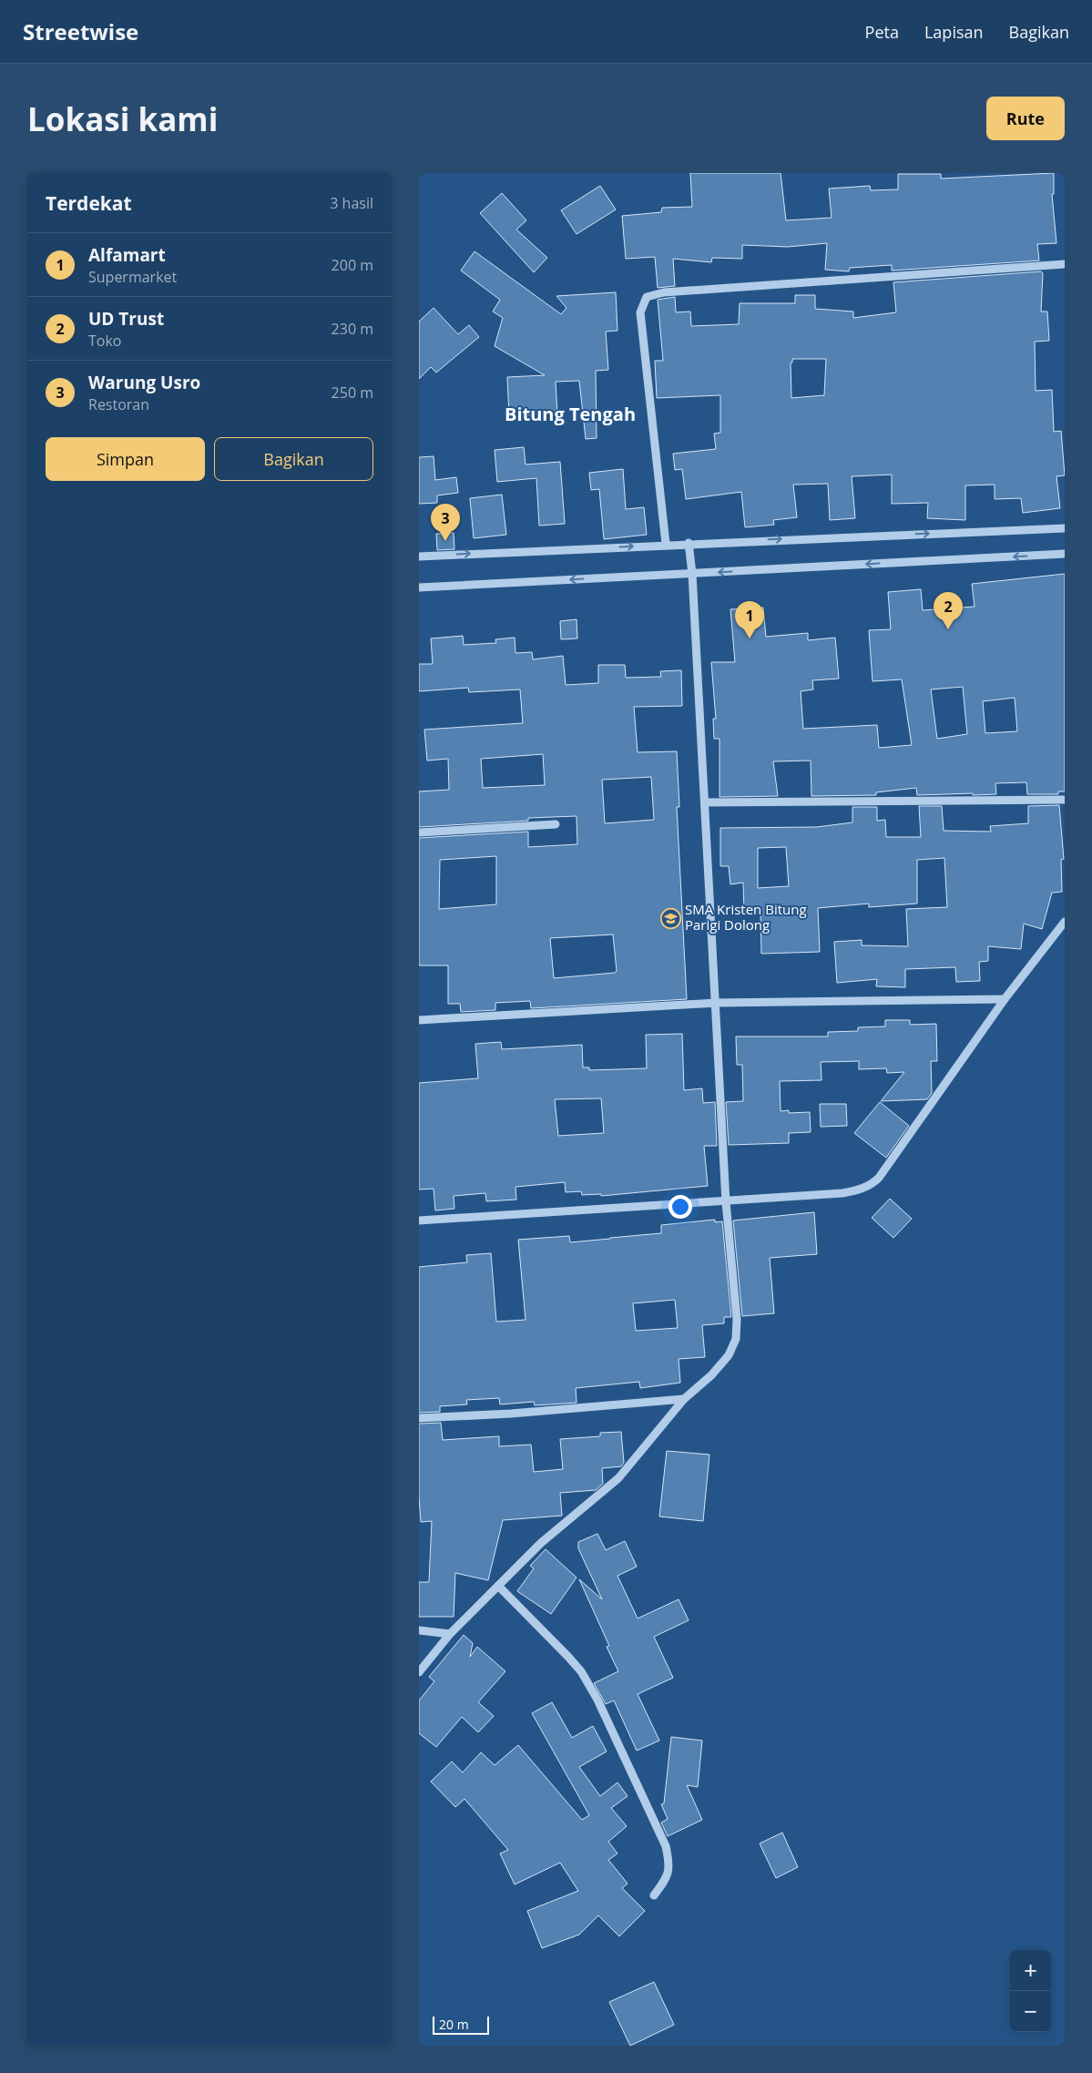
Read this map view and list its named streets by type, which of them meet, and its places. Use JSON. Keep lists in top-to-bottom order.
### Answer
{
  "districts": ["Bitung Tengah"],
  "places": {
    "school or university": ["SMA Kristen Bitung Parigi Dolong"]
  },
  "scale_bar": "20 m",
  "page": {
    "header": "Streetwise",
    "nav": ["Peta", "Lapisan", "Bagikan"],
    "buttons": [
      "Rute",
      ["Simpan", "Bagikan"]
    ],
    "title": "Lokasi kami",
    "heading": ["Terdekat", "3 hasil"],
    "list": [
      {
        "mark": "1",
        "name": "Alfamart",
        "note": "Supermarket",
        "value": "200 m"
      },
      {
        "mark": "2",
        "name": "UD Trust",
        "note": "Toko",
        "value": "230 m"
      },
      {
        "mark": "3",
        "name": "Warung Usro",
        "note": "Restoran",
        "value": "250 m"
      }
    ],
    "pins": ["3", "2", "1"],
    "map_buttons": ["+", "−"],
    "scale": "20 m"
  }
}
